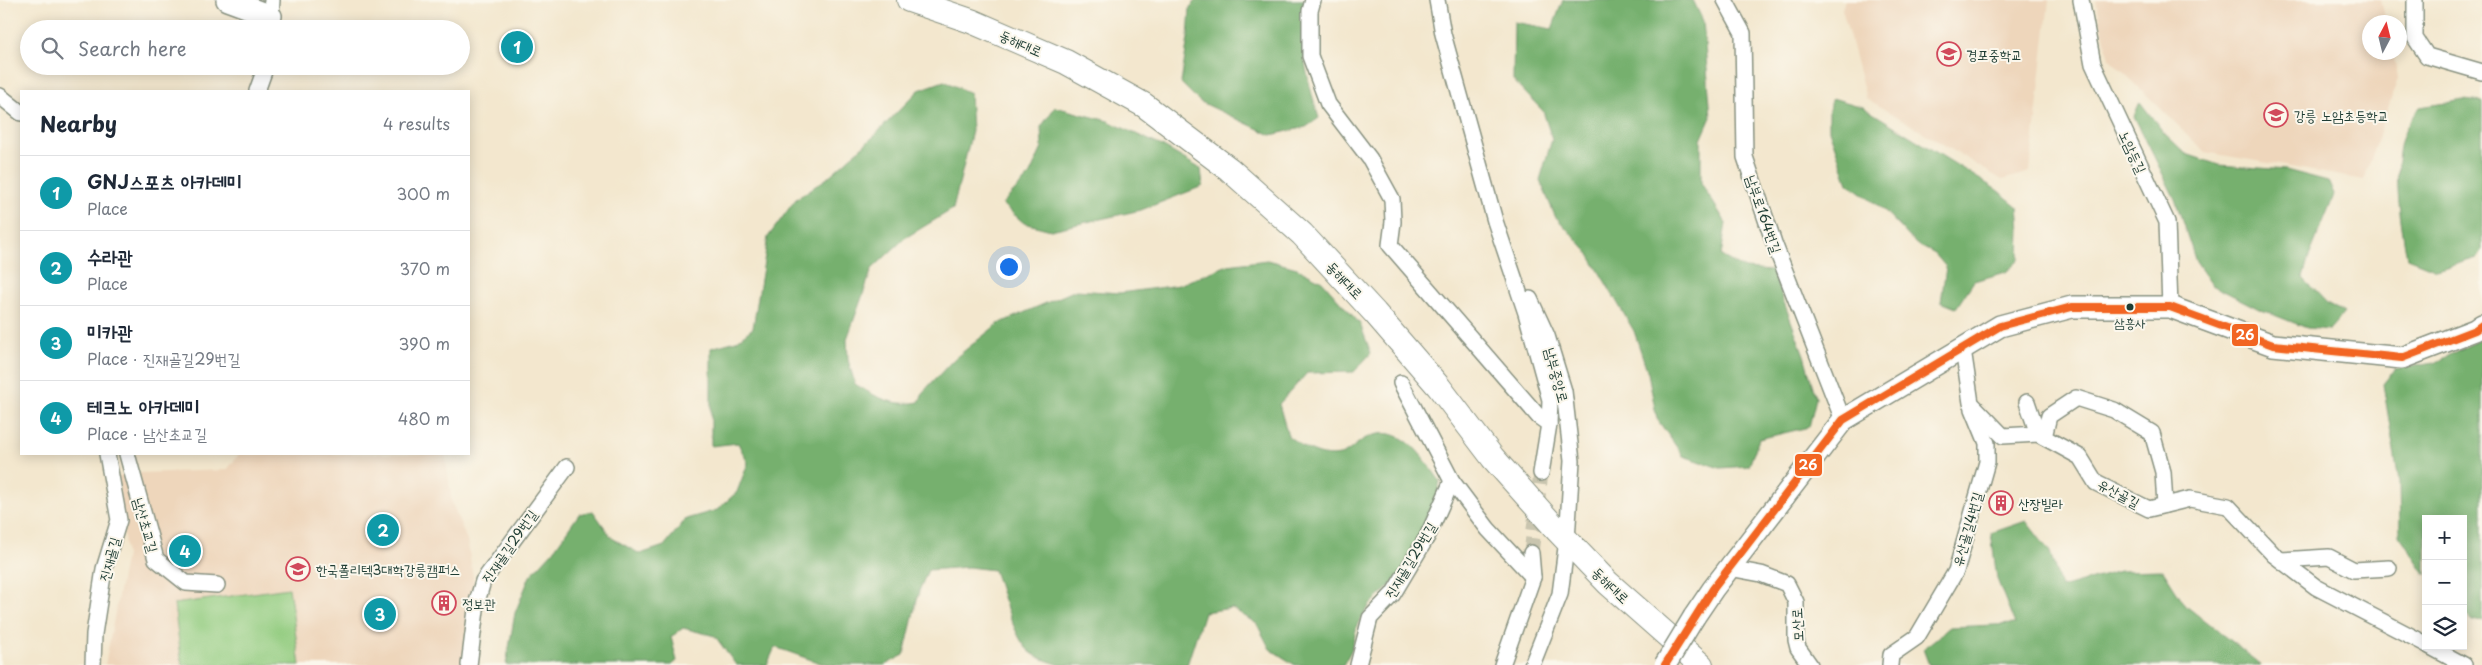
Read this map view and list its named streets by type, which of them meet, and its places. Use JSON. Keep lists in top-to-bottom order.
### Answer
{
  "streets": {
    "main road": ["동해대로"],
    "street": [
      "노암등길",
      "남부로164번길",
      "남부중앙로",
      "유산골길",
      "남산초교길",
      "유산골길4번길",
      "진재골길29번길",
      "진재골길",
      "모산로"
    ]
  },
  "crossings": [
    ["동해대로", "남부중앙로"]
  ],
  "places": {
    "school or university": ["경포중학교", "강릉 노암초등학교", "한국폴리텍3대학강릉캠퍼스"],
    "other": ["삼흥사"],
    "building": ["산장빌라", "정보관"]
  },
  "lines": ["transit line 26"],
  "north": "top",
  "page": {
    "search": "Search here",
    "pins": [
      "1",
      "2",
      "4",
      "3"
    ],
    "heading": ["Nearby", "4 results"],
    "list": [
      {
        "mark": "1",
        "name": "GNJ스포츠 아카데미",
        "note": "Place",
        "value": "300 m"
      },
      {
        "mark": "2",
        "name": "수라관",
        "note": "Place",
        "value": "370 m"
      },
      {
        "mark": "3",
        "name": "미카관",
        "note": "Place · 진재골길29번길",
        "value": "390 m"
      },
      {
        "mark": "4",
        "name": "테크노 아카데미",
        "note": "Place · 남산초교길",
        "value": "480 m"
      }
    ],
    "map_buttons": ["+", "−"]
  }
}
